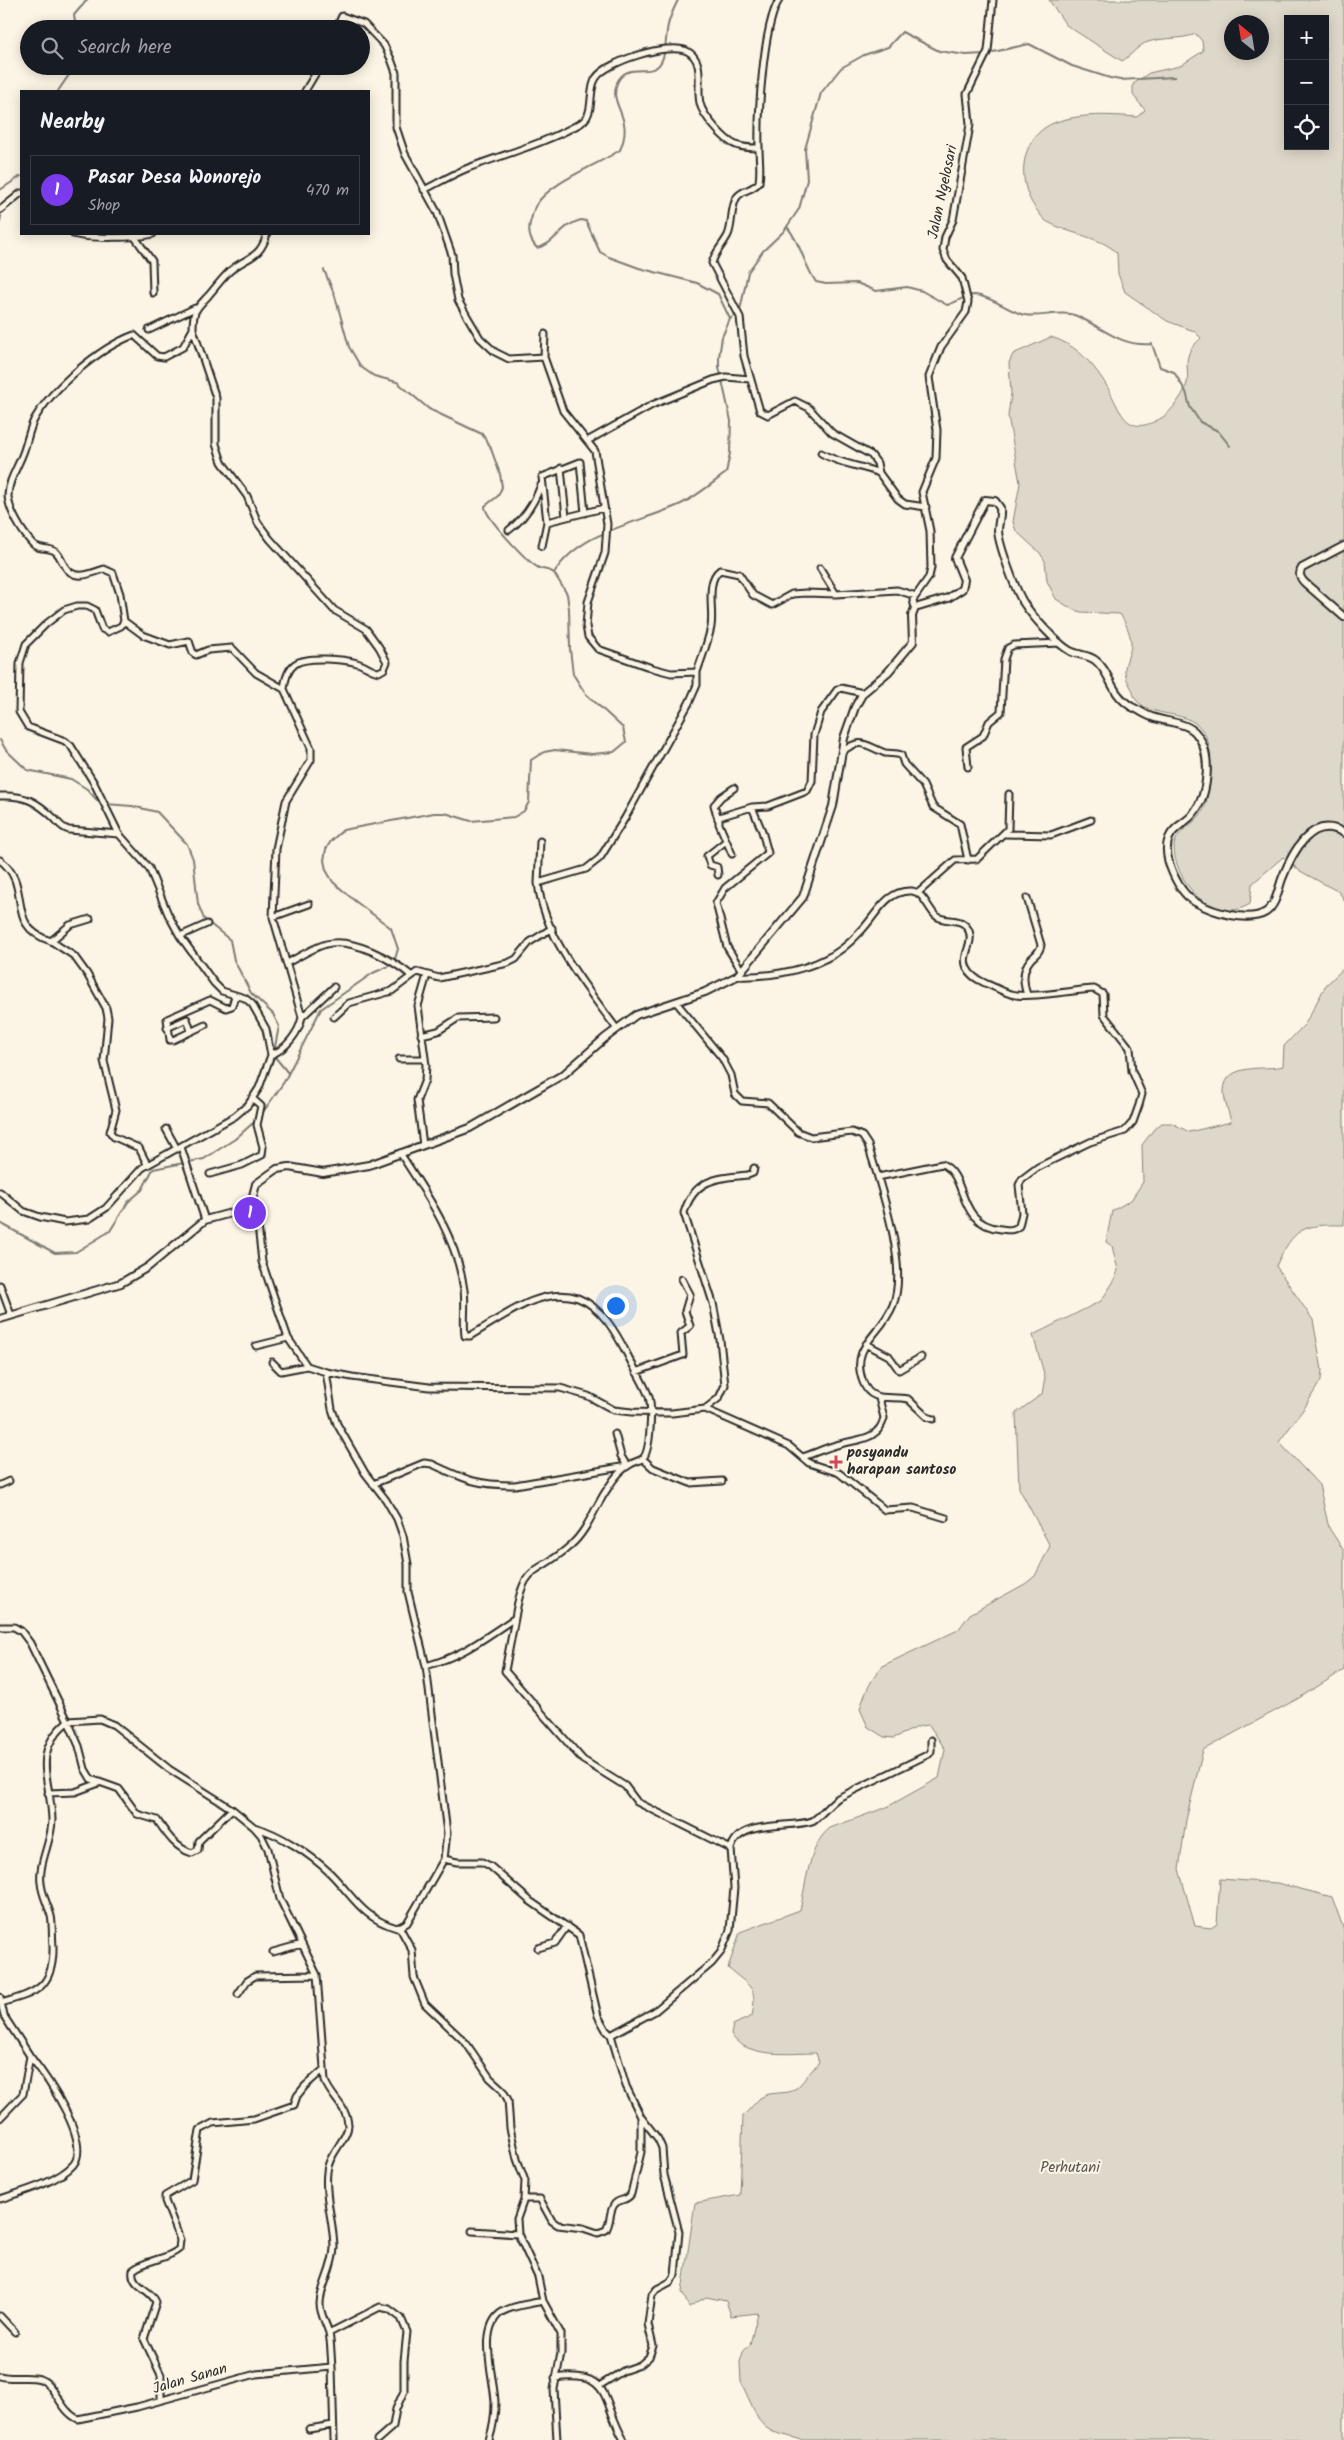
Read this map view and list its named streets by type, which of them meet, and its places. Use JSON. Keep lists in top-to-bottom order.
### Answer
{
  "streets": {
    "street": ["Jalan Ngelosari", "Jalan Sanan"]
  },
  "parks": ["Perhutani"],
  "places": {
    "health": ["posyandu harapan santoso"]
  },
  "north": "top left",
  "page": {
    "map_buttons": ["+", "−"],
    "search": "Search here",
    "heading": "Nearby",
    "list": [
      {
        "mark": "1",
        "name": "Pasar Desa Wonorejo",
        "note": "Shop",
        "value": "470 m"
      }
    ],
    "pins": "1"
  }
}
